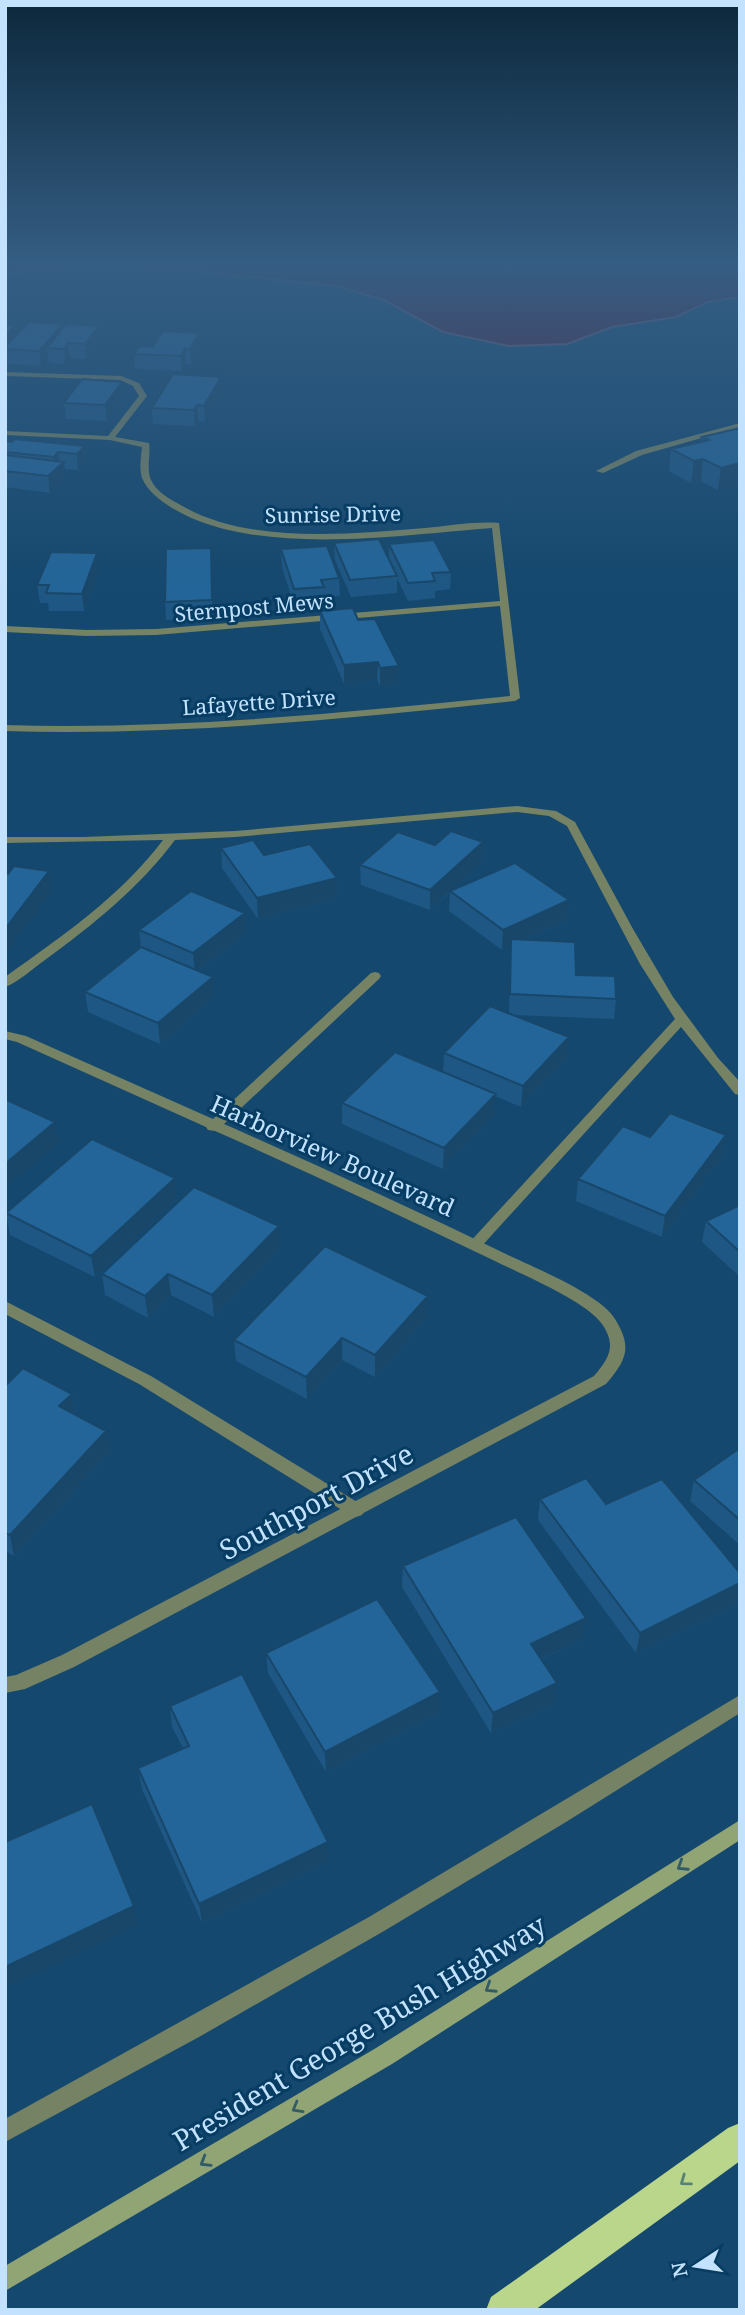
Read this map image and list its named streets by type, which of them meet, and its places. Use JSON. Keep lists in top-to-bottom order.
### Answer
{
  "streets": {
    "main road": ["President George Bush Highway"],
    "street": [
      "Sunrise Drive",
      "Sternpost Mews",
      "Lafayette Drive",
      "Harborview Boulevard",
      "Southport Drive"
    ]
  },
  "crossings": [
    ["Sunrise Drive", "Sternpost Mews"],
    ["Sunrise Drive", "Lafayette Drive"],
    ["Harborview Boulevard", "Southport Drive"]
  ],
  "one_way": ["President George Bush Highway"],
  "north": "left"
}
